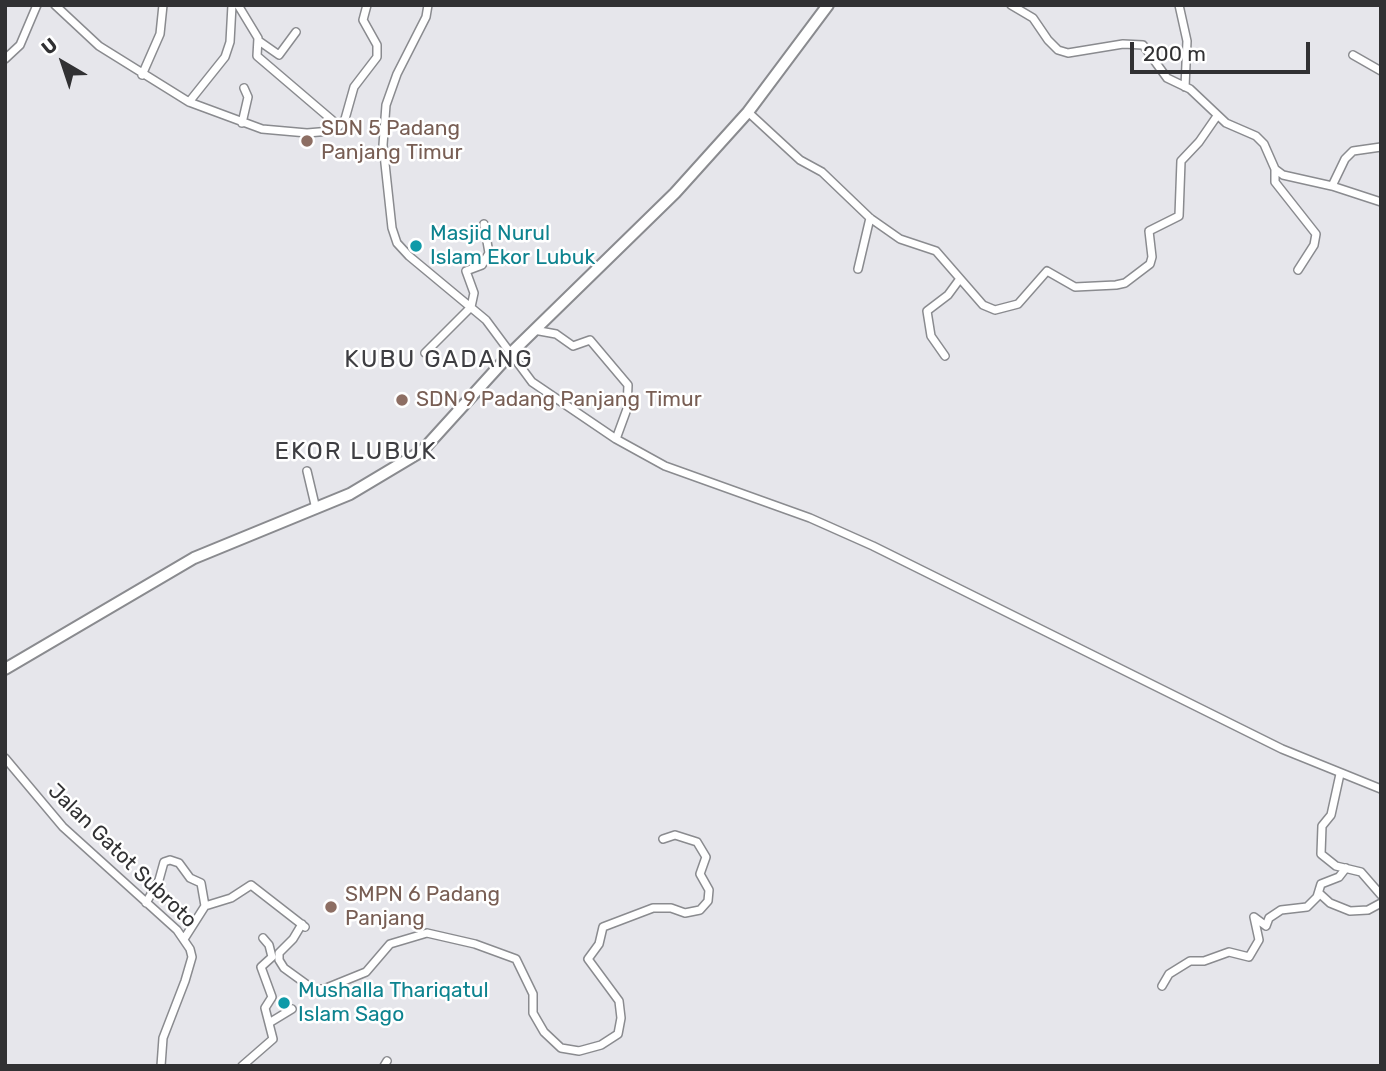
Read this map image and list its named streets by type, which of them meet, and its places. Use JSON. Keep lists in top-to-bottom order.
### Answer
{
  "streets": {
    "street": ["Jalan Gatot Subroto"]
  },
  "districts": ["KUBU GADANG", "EKOR LUBUK"],
  "places": [
    "SDN 5 Padang Panjang Timur",
    "Masjid Nurul Islam Ekor Lubuk",
    "SDN 9 Padang Panjang Timur",
    "SMPN 6 Padang Panjang",
    "Mushalla Thariqatul Islam Sago"
  ],
  "scale_bar": "200 m",
  "north": "top left"
}
